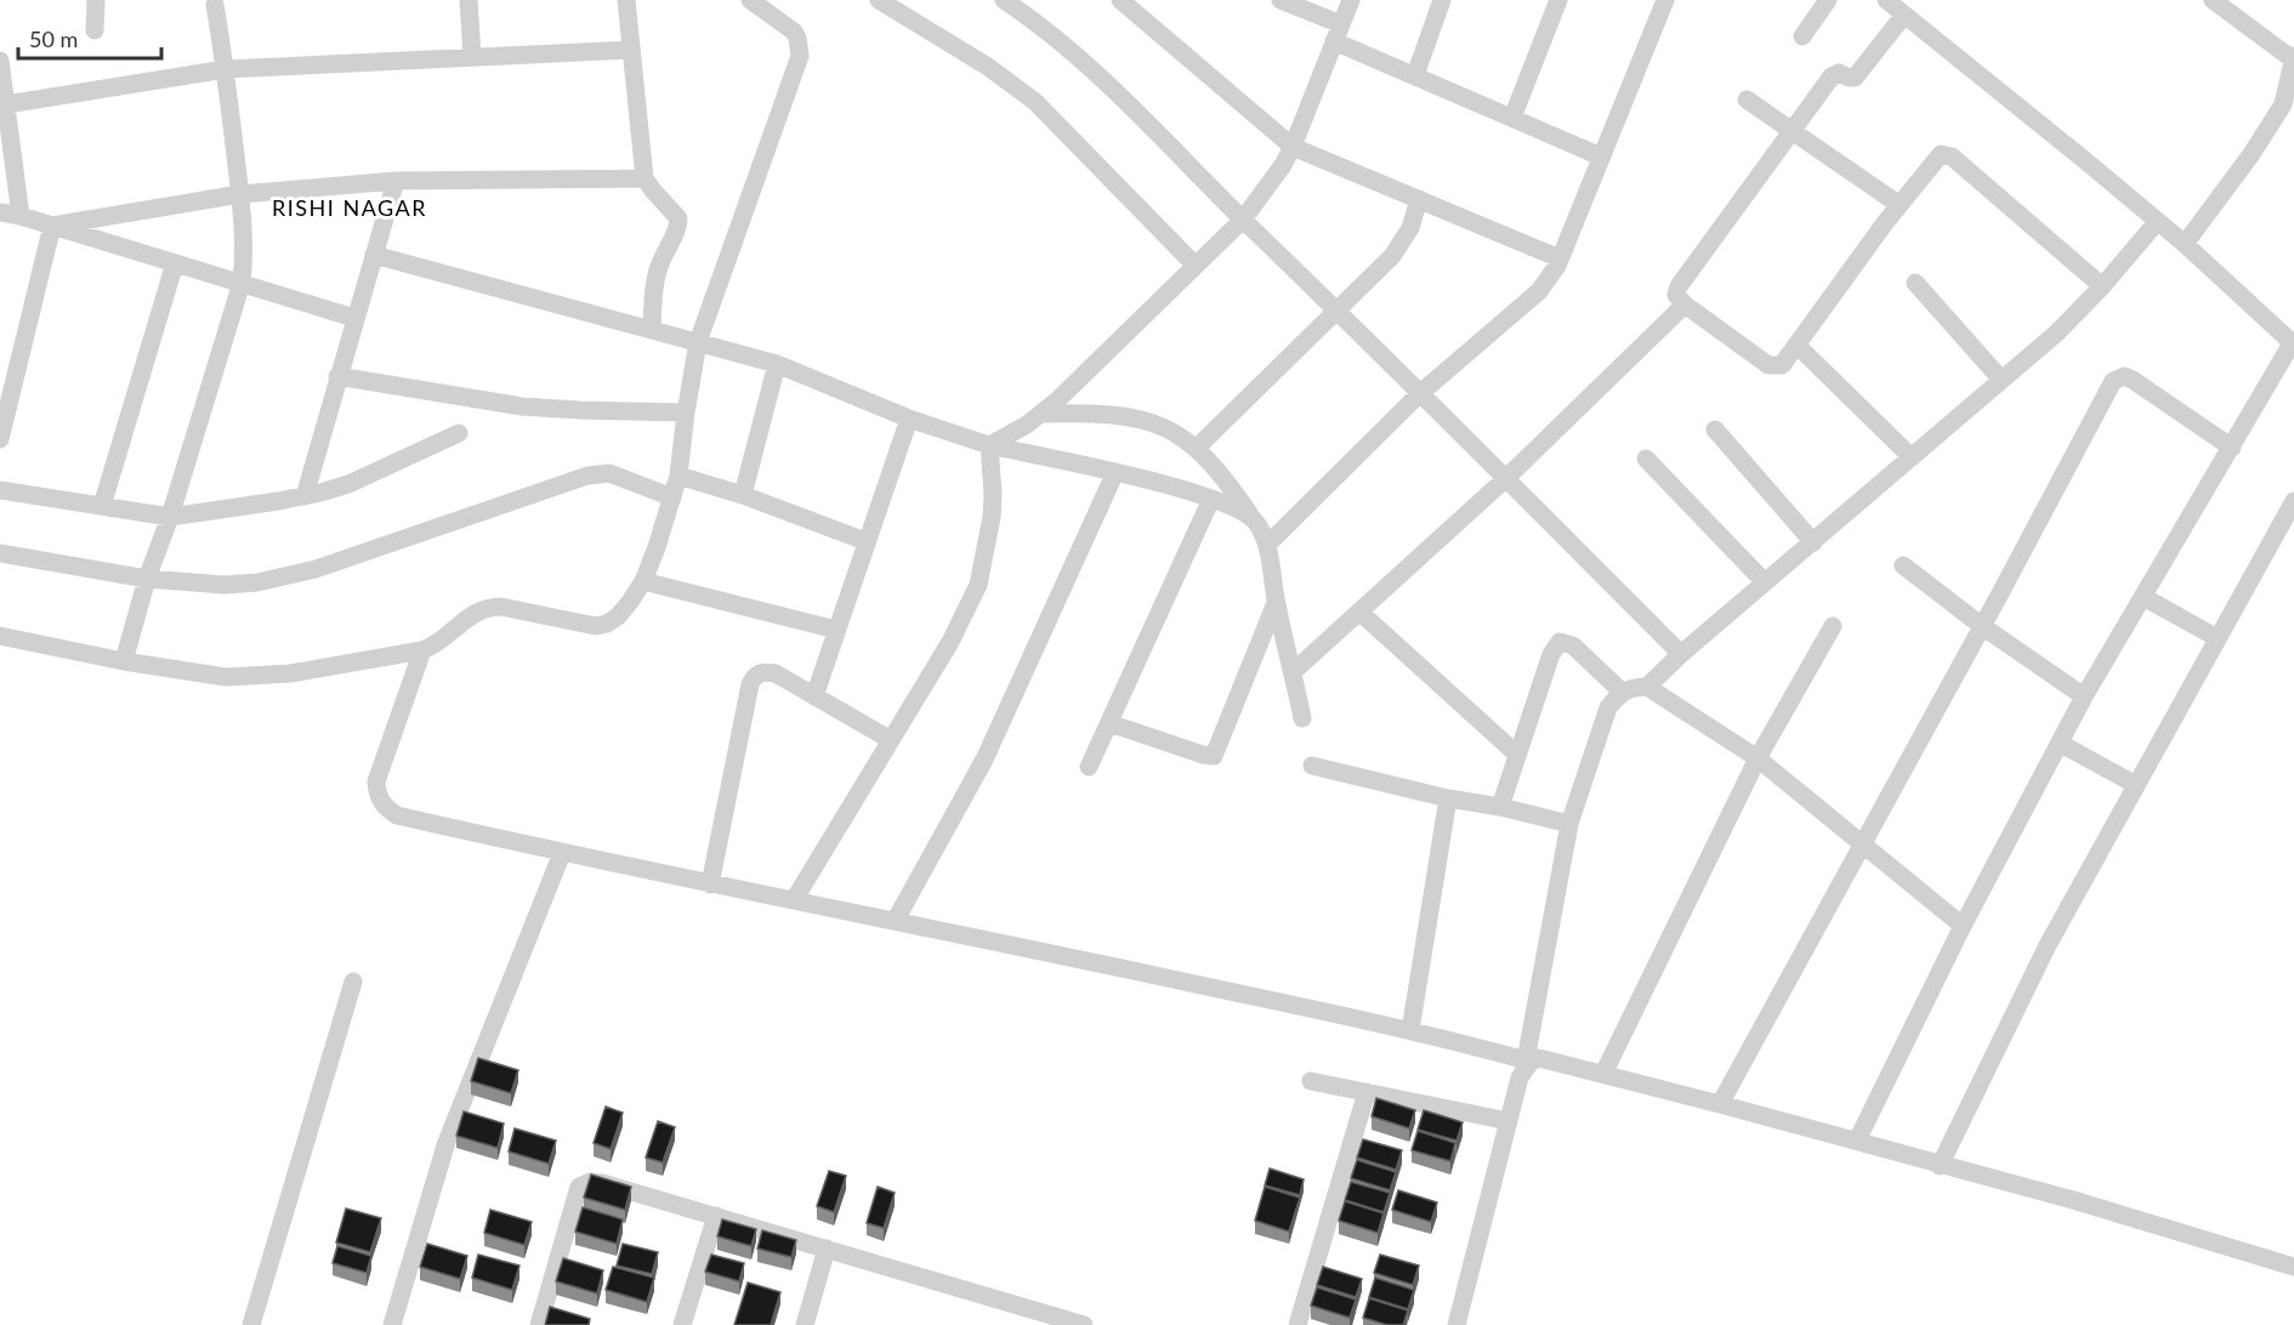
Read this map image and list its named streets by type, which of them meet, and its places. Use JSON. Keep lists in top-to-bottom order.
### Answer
{
  "districts": ["RISHI NAGAR"],
  "scale_bar": "50 m"
}
